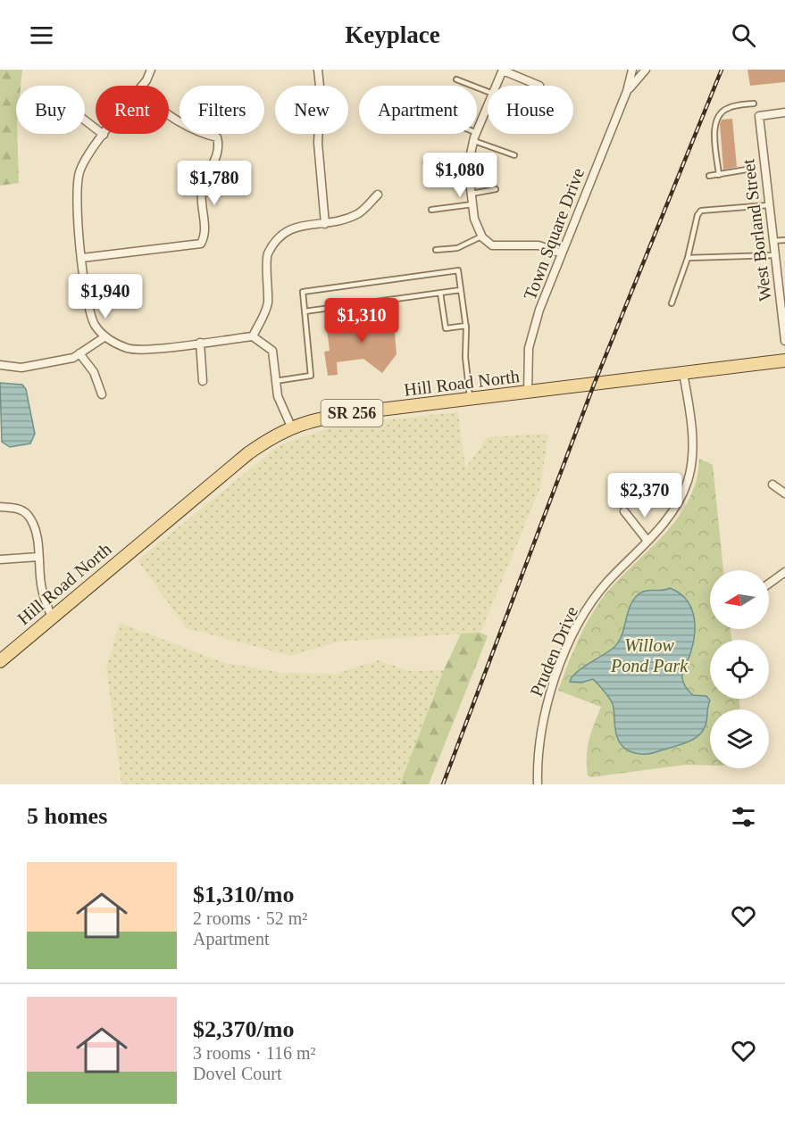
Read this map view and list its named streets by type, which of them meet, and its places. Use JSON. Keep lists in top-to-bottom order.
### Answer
{
  "streets": {
    "main road": ["Hill Road North", "SR 256"],
    "street": ["West Borland Street", "Town Square Drive", "Pruden Drive"]
  },
  "crossings": [
    ["Town Square Drive", "Hill Road North"],
    ["Hill Road North", "Pruden Drive"]
  ],
  "parks": ["Willow Pond Park"],
  "north": "left",
  "page": {
    "header": "Keyplace",
    "chip": [
      "Buy",
      "Rent",
      "Filters",
      "New",
      "Apartment",
      "House"
    ],
    "price": [
      "$1,080",
      "$1,780",
      "$1,940",
      "$1,310",
      "$2,370"
    ],
    "heading": "5 homes",
    "list": [
      {
        "name": "$1,310/mo",
        "note": "2 rooms · 52 m² · Apartment"
      },
      {
        "name": "$2,370/mo",
        "note": "3 rooms · 116 m² · Dovel Court"
      }
    ]
  }
}
